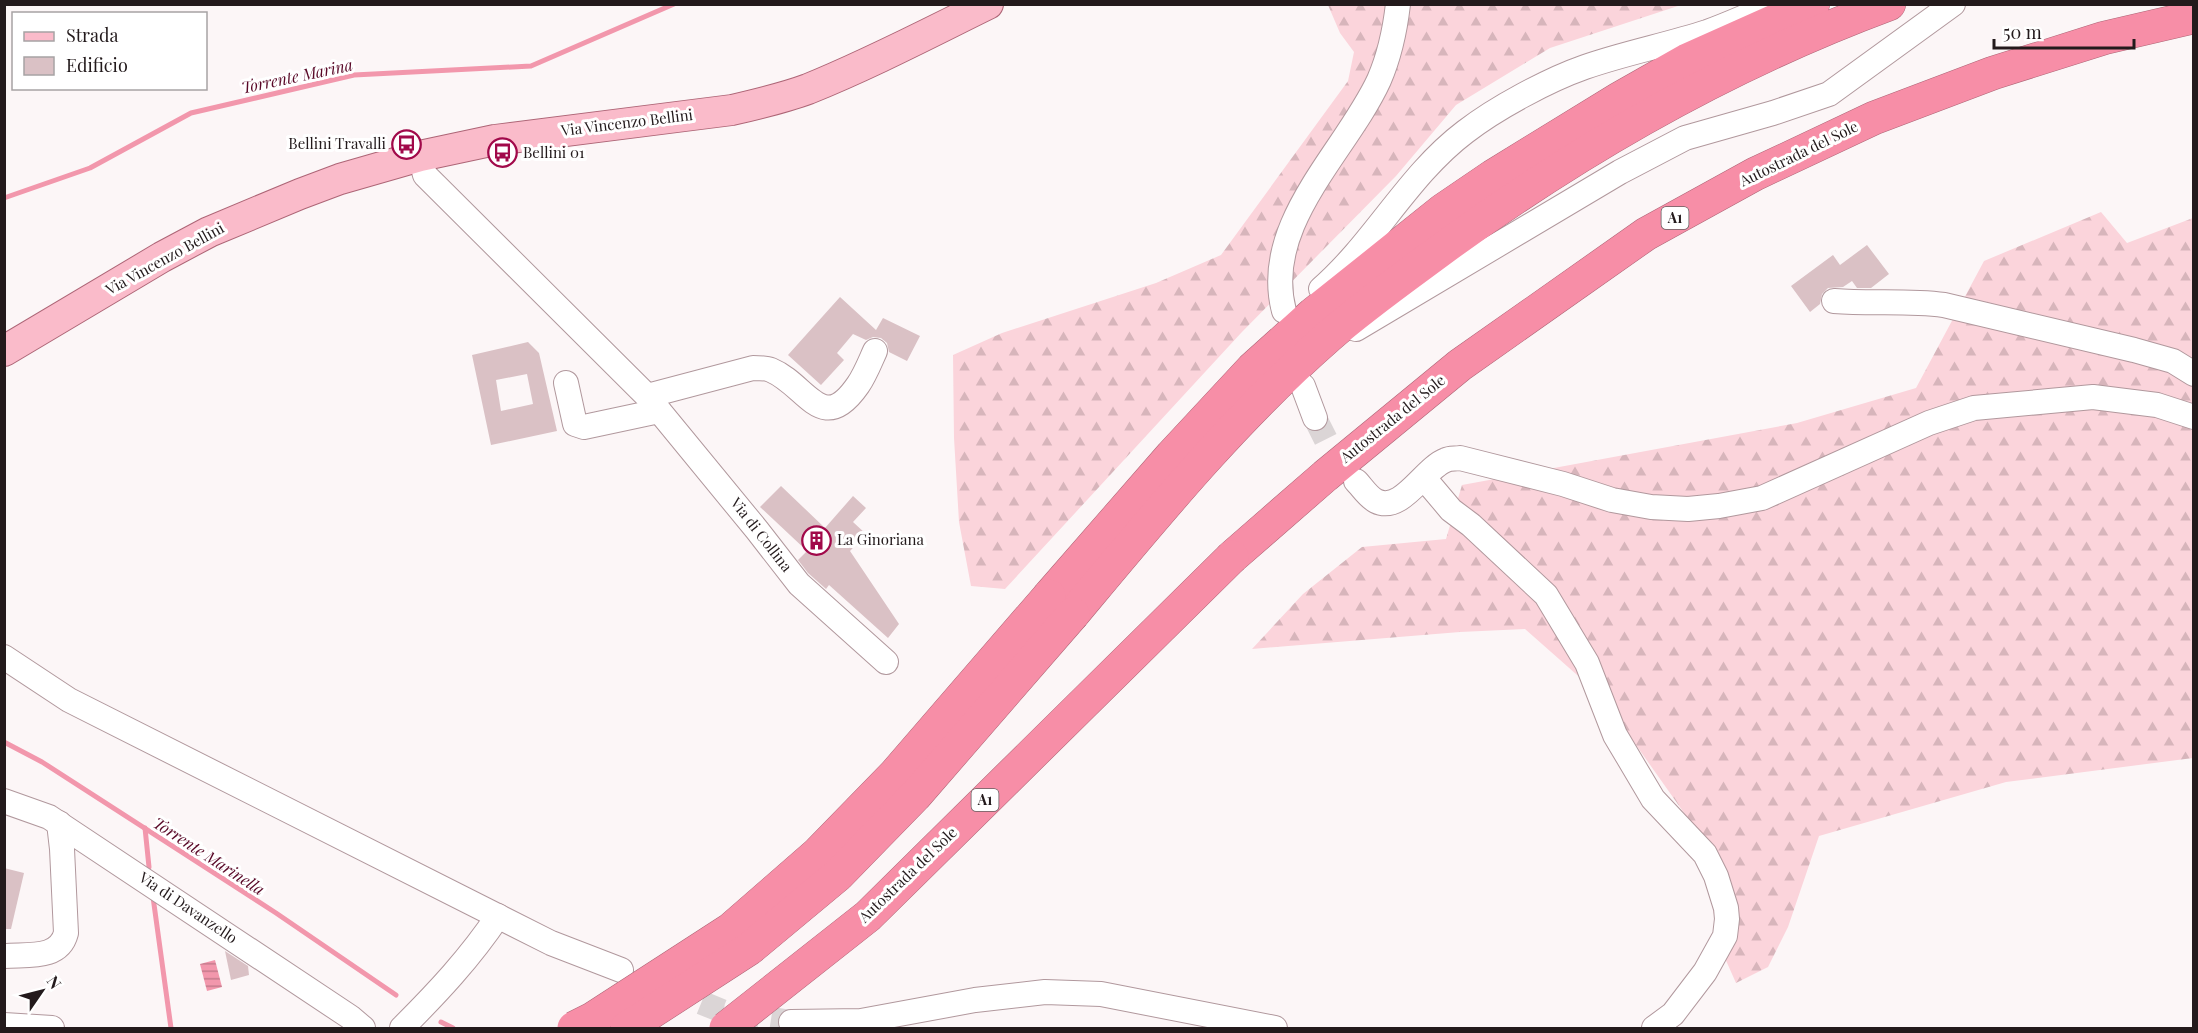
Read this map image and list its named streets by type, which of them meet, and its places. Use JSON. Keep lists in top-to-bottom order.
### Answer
{
  "streets": {
    "highway": ["Autostrada del Sole", "A1"],
    "main road": ["Via Vincenzo Bellini"],
    "street": ["Via di Collina", "Via di Davanzello"]
  },
  "crossings": [
    ["Via Vincenzo Bellini", "Via di Collina"]
  ],
  "water": ["Torrente Marina", "Torrente Marinella"],
  "places": {
    "bus stop": ["Bellini Travalli", "Bellini 01"],
    "building": ["La Ginoriana"]
  },
  "legend": ["Strada", "Edificio"],
  "scale_bar": "50 m",
  "north": "top right"
}
